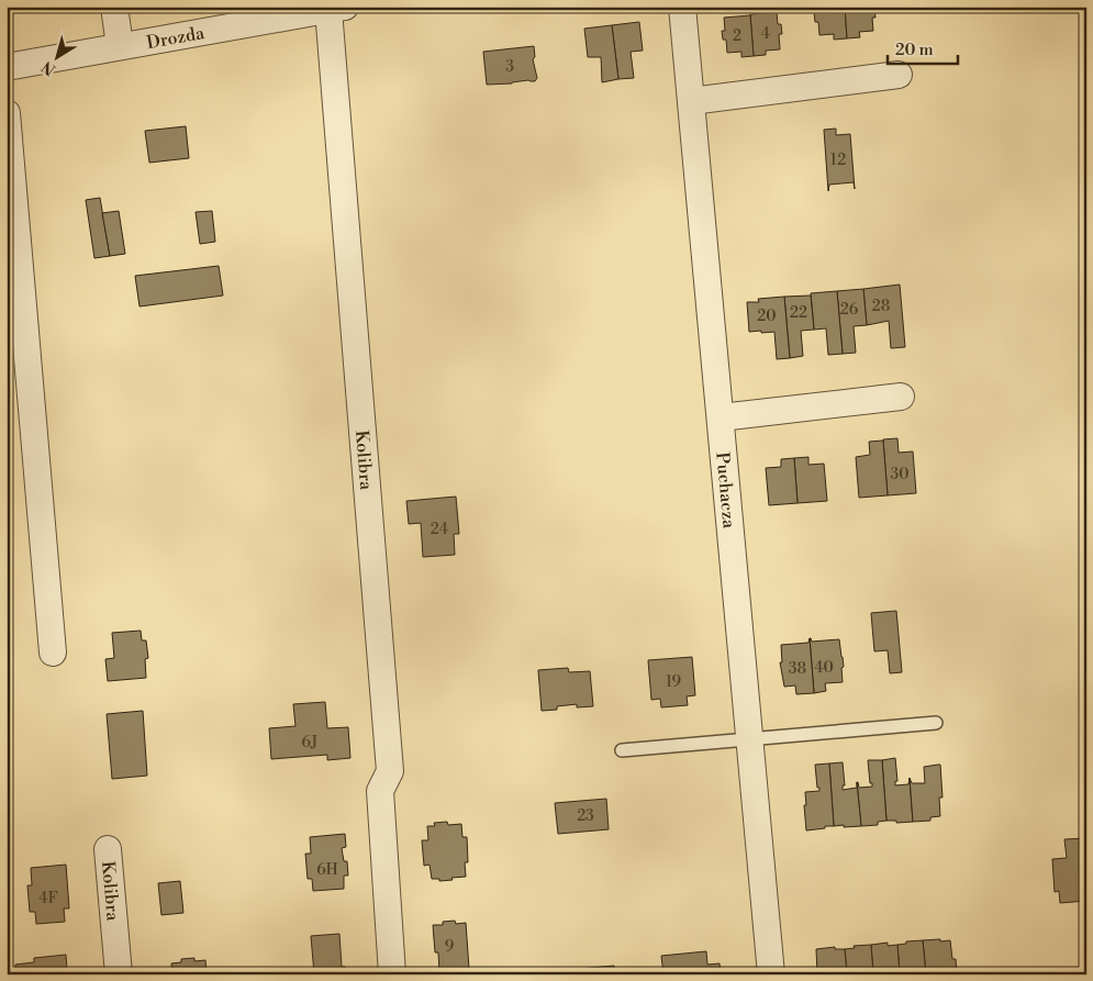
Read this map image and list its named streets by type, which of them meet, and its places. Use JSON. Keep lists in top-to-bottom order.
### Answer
{
  "streets": {
    "street": ["Drozda", "Kolibra", "Puchacza"]
  },
  "crossings": [
    ["Drozda", "Kolibra"]
  ],
  "house_numbers": [
    "4",
    "2",
    "3",
    "12",
    "28",
    "26",
    "22",
    "20",
    "30",
    "24",
    "40",
    "38",
    "19",
    "6J",
    "23",
    "6H",
    "4F",
    "9"
  ],
  "scale_bar": "20 m",
  "north": "bottom left"
}
